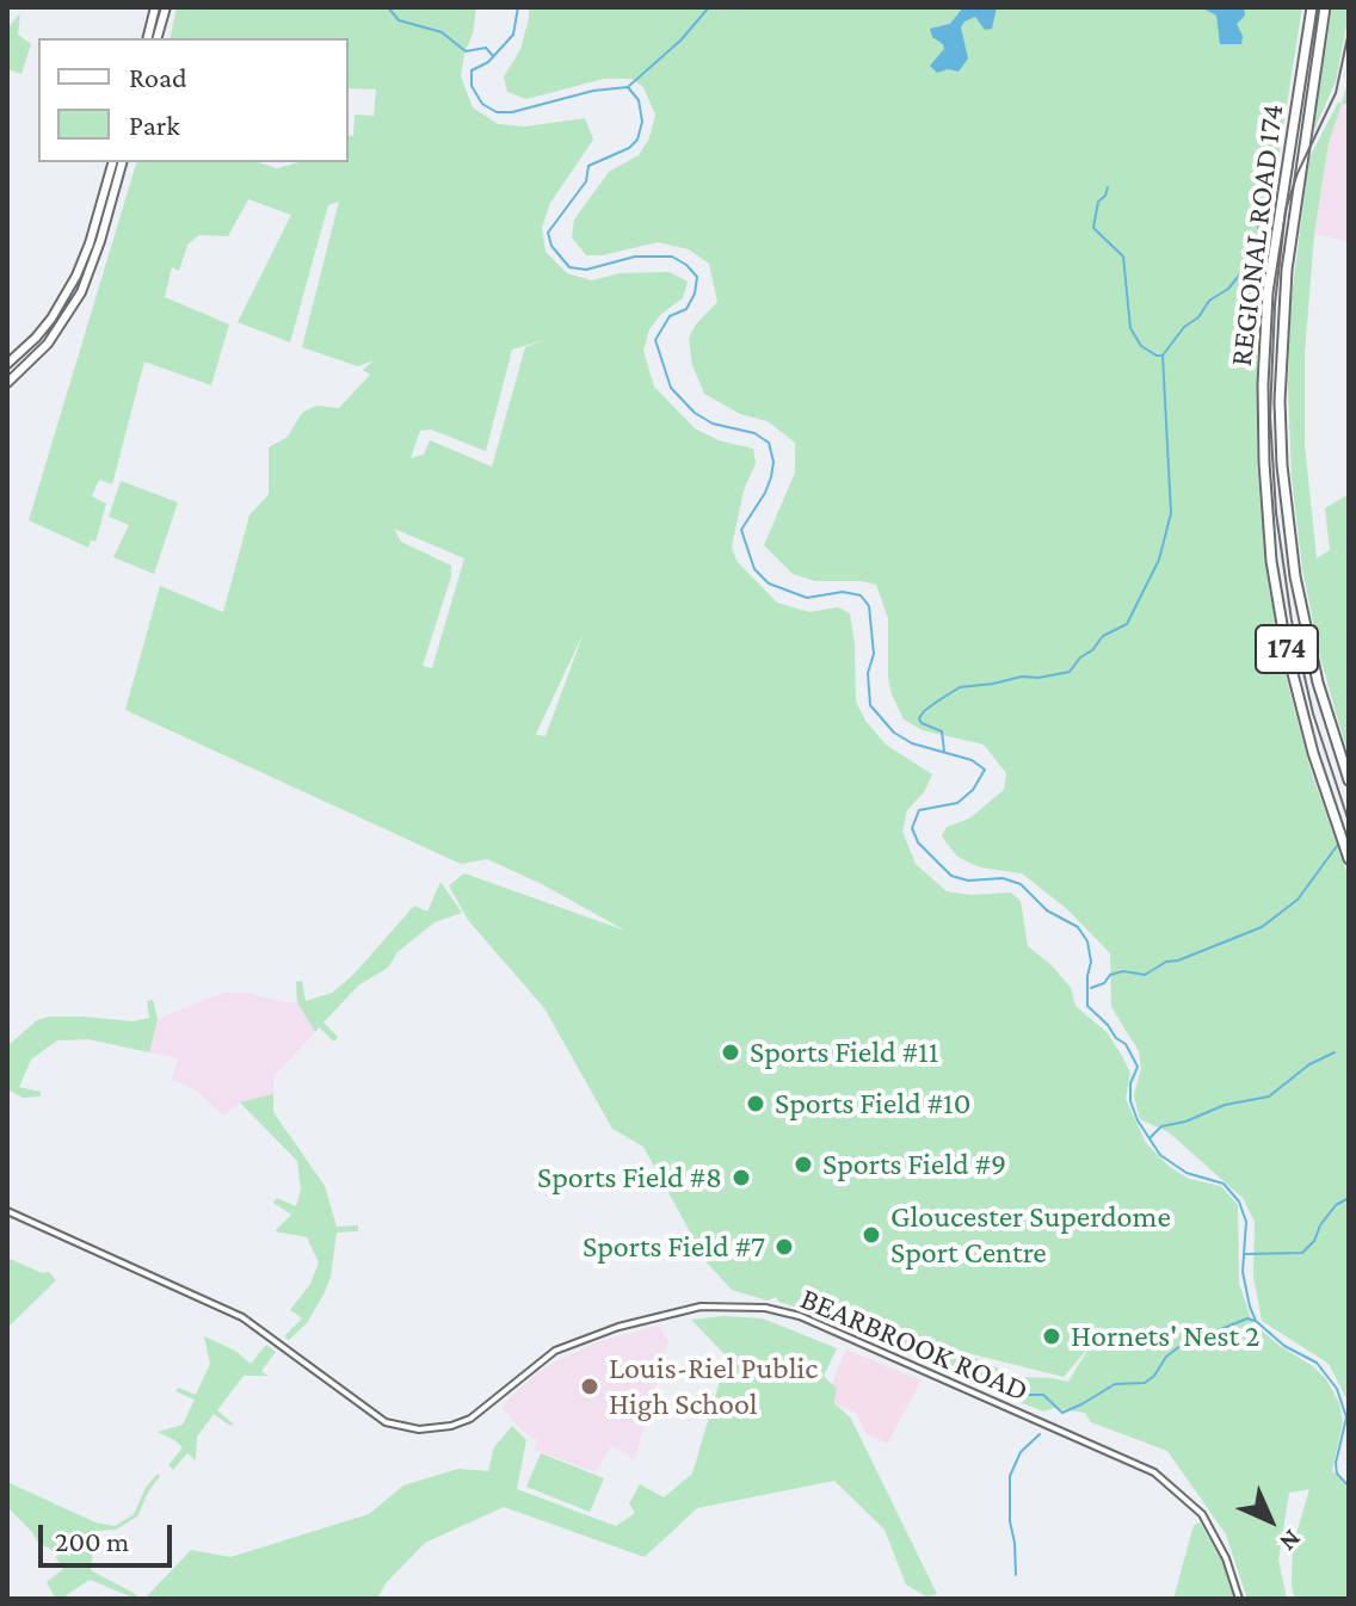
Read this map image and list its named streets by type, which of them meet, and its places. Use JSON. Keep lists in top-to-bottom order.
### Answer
{
  "streets": {
    "highway": ["REGIONAL ROAD 174", "174"],
    "street": ["BEARBROOK ROAD"]
  },
  "places": [
    "Sports Field #11",
    "Sports Field #10",
    "Sports Field #9",
    "Sports Field #8",
    "Gloucester Superdome Sport Centre",
    "Sports Field #7",
    "Hornets' Nest 2",
    "Louis-Riel Public High School"
  ],
  "legend": ["Road", "Park"],
  "scale_bar": "200 m",
  "north": "bottom right"
}
